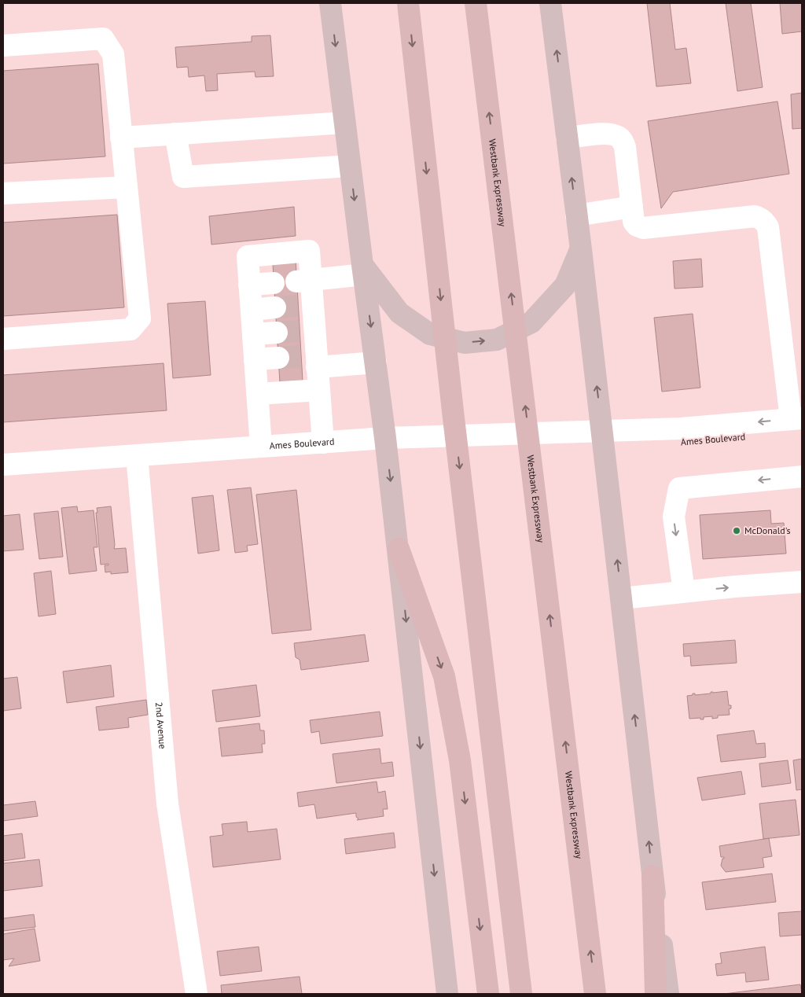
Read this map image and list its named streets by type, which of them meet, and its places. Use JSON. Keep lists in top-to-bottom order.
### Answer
{
  "streets": {
    "highway": ["Westbank Expressway"],
    "street": ["Ames Boulevard", "2nd Avenue"]
  },
  "crossings": [
    ["Ames Boulevard", "2nd Avenue"]
  ],
  "places": ["McDonald's"]
}
